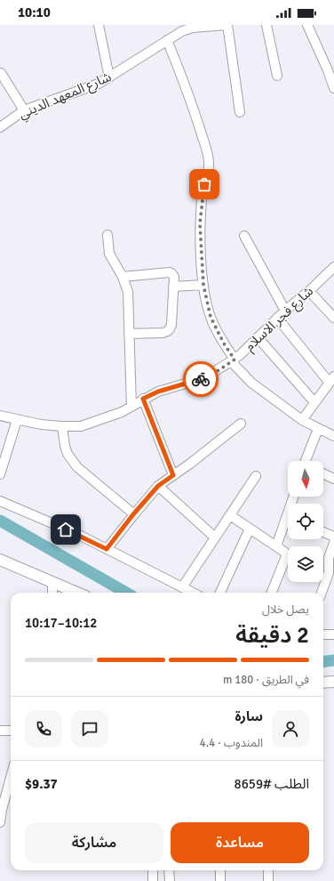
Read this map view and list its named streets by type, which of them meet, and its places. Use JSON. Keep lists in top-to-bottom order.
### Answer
{
  "streets": {
    "street": ["شارع المعهد الديني", "شارع فجر الاسلام"]
  },
  "north": "bottom",
  "page": {
    "status": "10:10",
    "heading": ["2 دقيقة", "يصل خلال", "10:12–10:17"],
    "panel": [
      "سارة",
      "المندوب · 4.4",
      "الطلب #8659",
      "$9.37"
    ],
    "bar": "في الطريق · 180 m",
    "buttons": ["مساعدة", "مشاركة"]
  }
}
